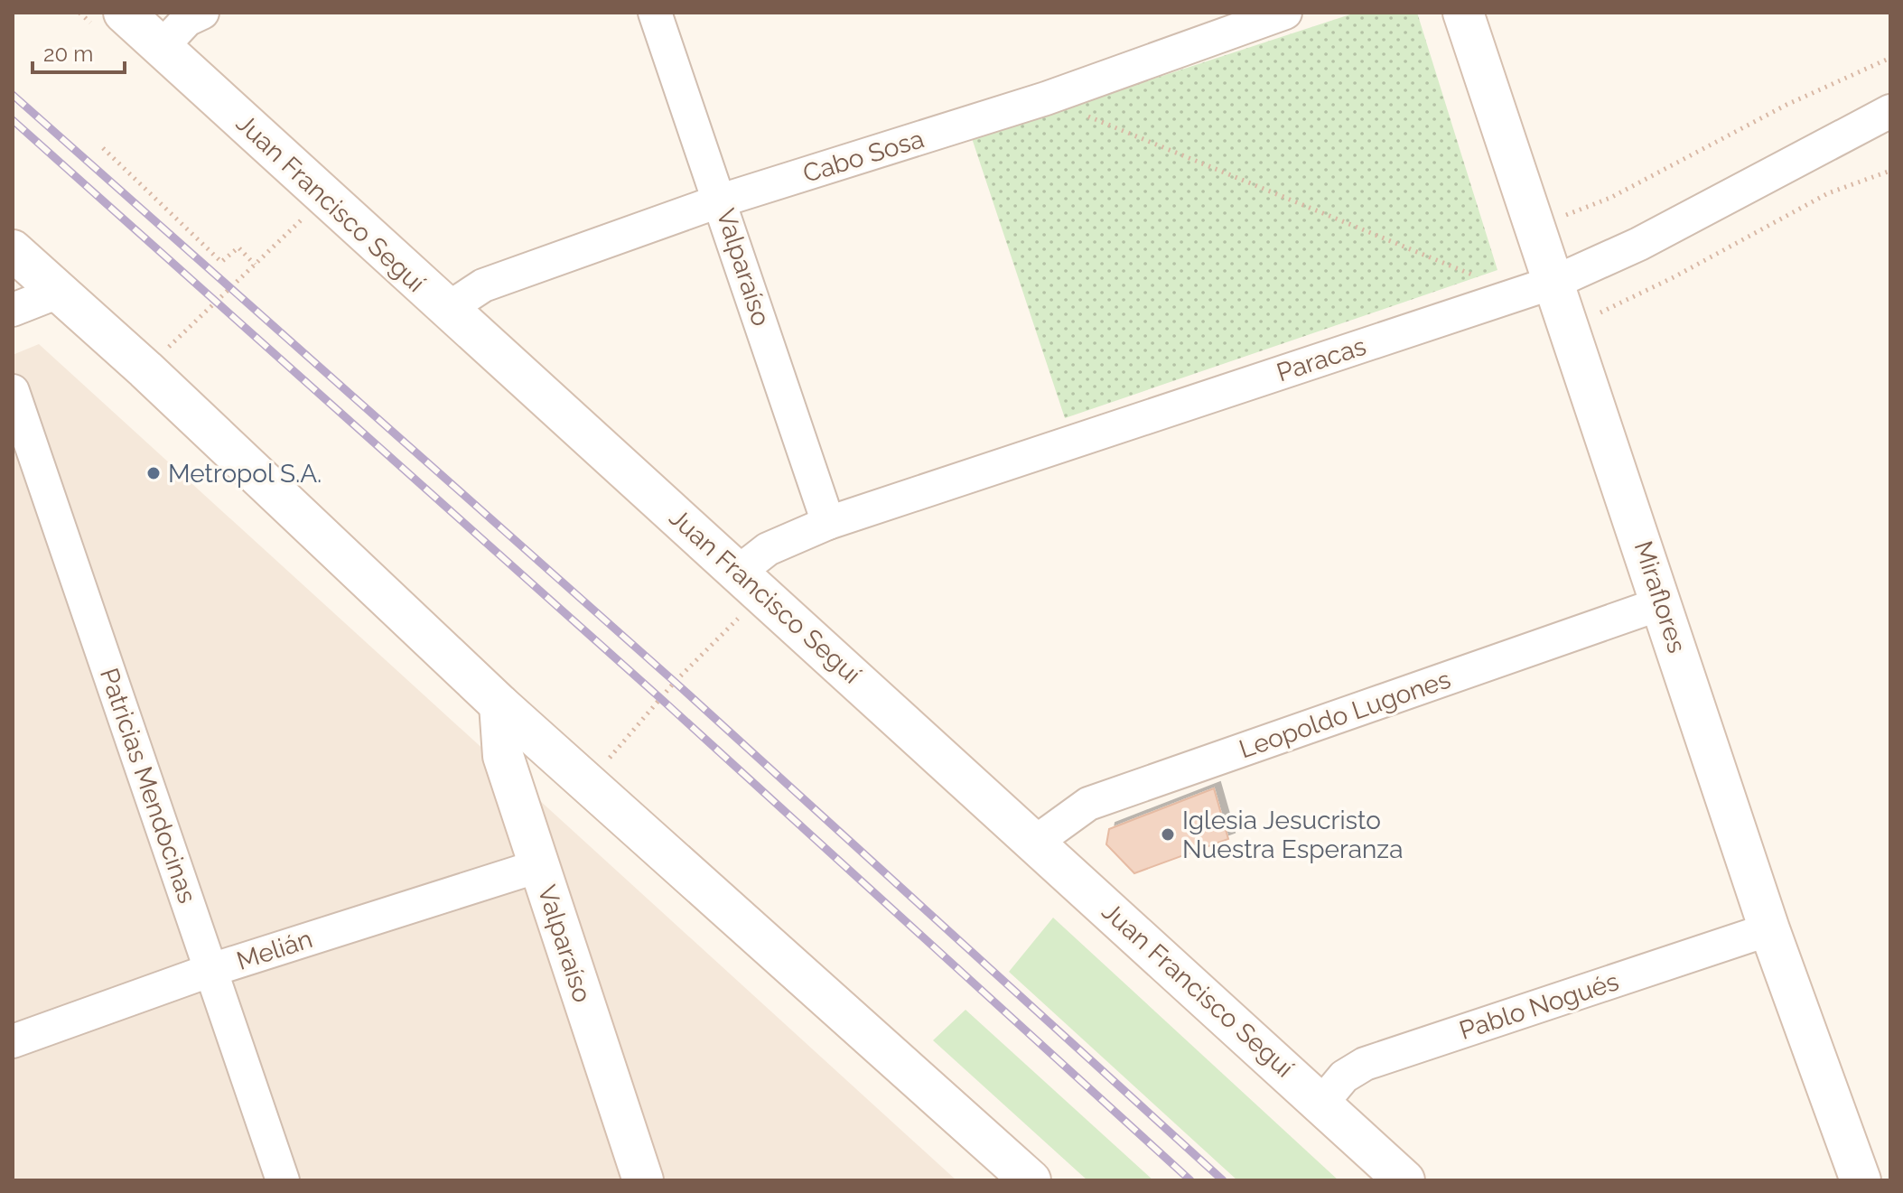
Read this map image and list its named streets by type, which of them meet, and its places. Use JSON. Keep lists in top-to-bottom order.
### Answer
{
  "streets": {
    "street": [
      "Cabo Sosa",
      "Juan Francisco Seguí",
      "Valparaíso",
      "Paracas",
      "Miraflores",
      "Leopoldo Lugones",
      "Patricias Mendocinas",
      "Melián",
      "Pablo Nogués"
    ]
  },
  "crossings": [
    ["Cabo Sosa", "Juan Francisco Seguí"],
    ["Cabo Sosa", "Valparaíso"],
    ["Juan Francisco Seguí", "Paracas"],
    ["Juan Francisco Seguí", "Leopoldo Lugones"],
    ["Juan Francisco Seguí", "Pablo Nogués"],
    ["Valparaíso", "Paracas"],
    ["Valparaíso", "Melián"],
    ["Paracas", "Miraflores"],
    ["Miraflores", "Leopoldo Lugones"],
    ["Miraflores", "Pablo Nogués"],
    ["Patricias Mendocinas", "Melián"]
  ],
  "places": ["Metropol S.A.", "Iglesia Jesucristo Nuestra Esperanza"],
  "scale_bar": "20 m"
}
